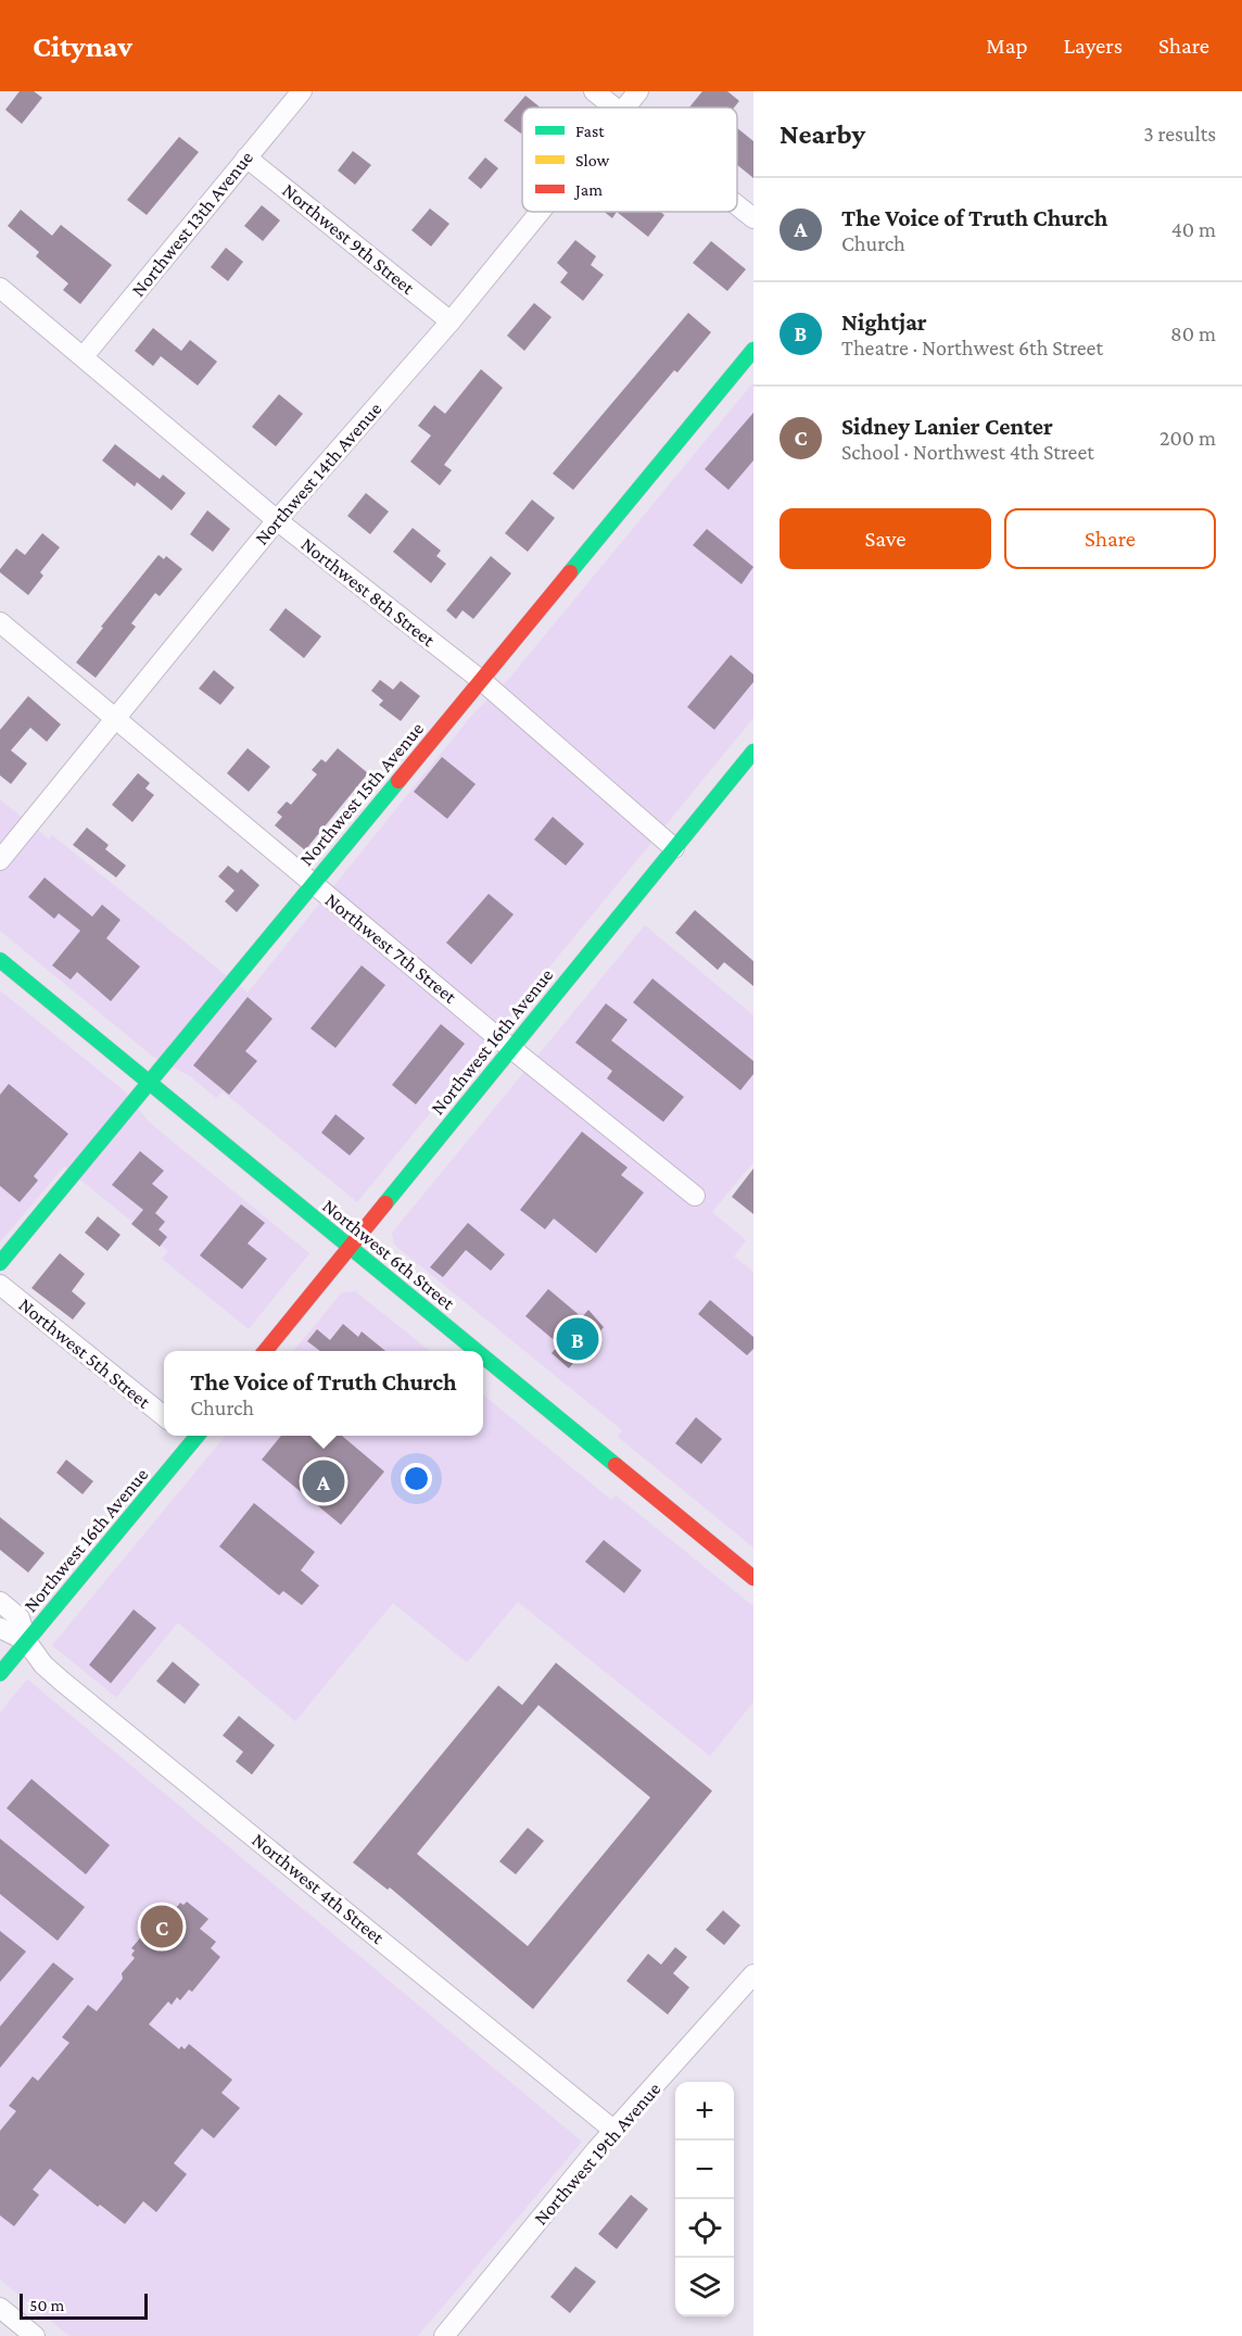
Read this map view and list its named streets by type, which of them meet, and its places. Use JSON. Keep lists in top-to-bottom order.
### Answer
{
  "streets": {
    "street": [
      "Northwest 13th Avenue",
      "Northwest 9th Street",
      "Northwest 14th Avenue",
      "Northwest 8th Street",
      "Northwest 15th Avenue",
      "Northwest 7th Street",
      "Northwest 16th Avenue",
      "Northwest 6th Street",
      "Northwest 5th Street",
      "Northwest 4th Street",
      "Northwest 19th Avenue"
    ]
  },
  "crossings": [
    ["Northwest 13th Avenue", "Northwest 9th Street"],
    ["Northwest 13th Avenue", "Northwest 8th Street"],
    ["Northwest 9th Street", "Northwest 14th Avenue"],
    ["Northwest 14th Avenue", "Northwest 8th Street"],
    ["Northwest 14th Avenue", "Northwest 7th Street"],
    ["Northwest 8th Street", "Northwest 15th Avenue"],
    ["Northwest 8th Street", "Northwest 16th Avenue"],
    ["Northwest 15th Avenue", "Northwest 7th Street"],
    ["Northwest 15th Avenue", "Northwest 6th Street"],
    ["Northwest 7th Street", "Northwest 16th Avenue"],
    ["Northwest 16th Avenue", "Northwest 6th Street"],
    ["Northwest 16th Avenue", "Northwest 4th Street"],
    ["Northwest 4th Street", "Northwest 19th Avenue"]
  ],
  "legend": ["Fast", "Slow", "Jam"],
  "scale_bar": "50 m",
  "page": {
    "header": "Citynav",
    "nav": ["Map", "Layers", "Share"],
    "heading": ["Nearby", "3 results"],
    "list": [
      {
        "mark": "A",
        "name": "The Voice of Truth Church",
        "note": "Church",
        "value": "40 m"
      },
      {
        "mark": "B",
        "name": "Nightjar",
        "note": "Theatre · Northwest 6th Street",
        "value": "80 m"
      },
      {
        "mark": "C",
        "name": "Sidney Lanier Center",
        "note": "School · Northwest 4th Street",
        "value": "200 m"
      }
    ],
    "buttons": ["Save", "Share"],
    "pins": ["B", "A", "C"],
    "popup": ["The Voice of Truth Church", "Church"],
    "map_buttons": ["+", "−"],
    "scale": "50 m"
  }
}
